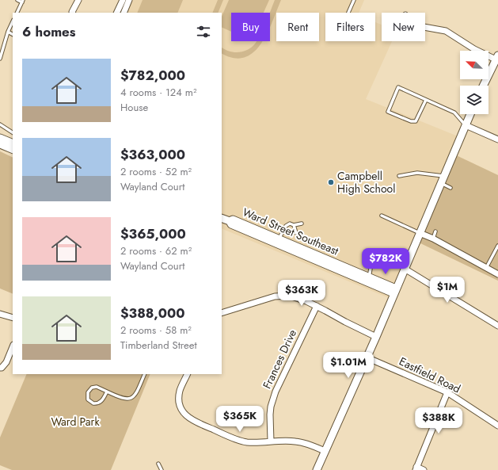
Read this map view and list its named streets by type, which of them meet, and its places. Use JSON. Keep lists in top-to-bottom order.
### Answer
{
  "streets": {
    "street": ["Ward Street Southeast", "Frances Drive", "Eastfield Road"]
  },
  "parks": ["Ward Park"],
  "places": ["Campbell High School"],
  "north": "top left",
  "page": {
    "chip": [
      "Buy",
      "Rent",
      "Filters",
      "New"
    ],
    "heading": "6 homes",
    "list": [
      {
        "name": "$782,000",
        "note": "4 rooms · 124 m² · House"
      },
      {
        "name": "$363,000",
        "note": "2 rooms · 52 m² · Wayland Court"
      },
      {
        "name": "$365,000",
        "note": "2 rooms · 62 m² · Wayland Court"
      },
      {
        "name": "$388,000",
        "note": "2 rooms · 58 m² · Timberland Street"
      }
    ],
    "price": [
      "$782K",
      "$1M",
      "$363K",
      "$1.01M",
      "$365K",
      "$388K"
    ]
  }
}
